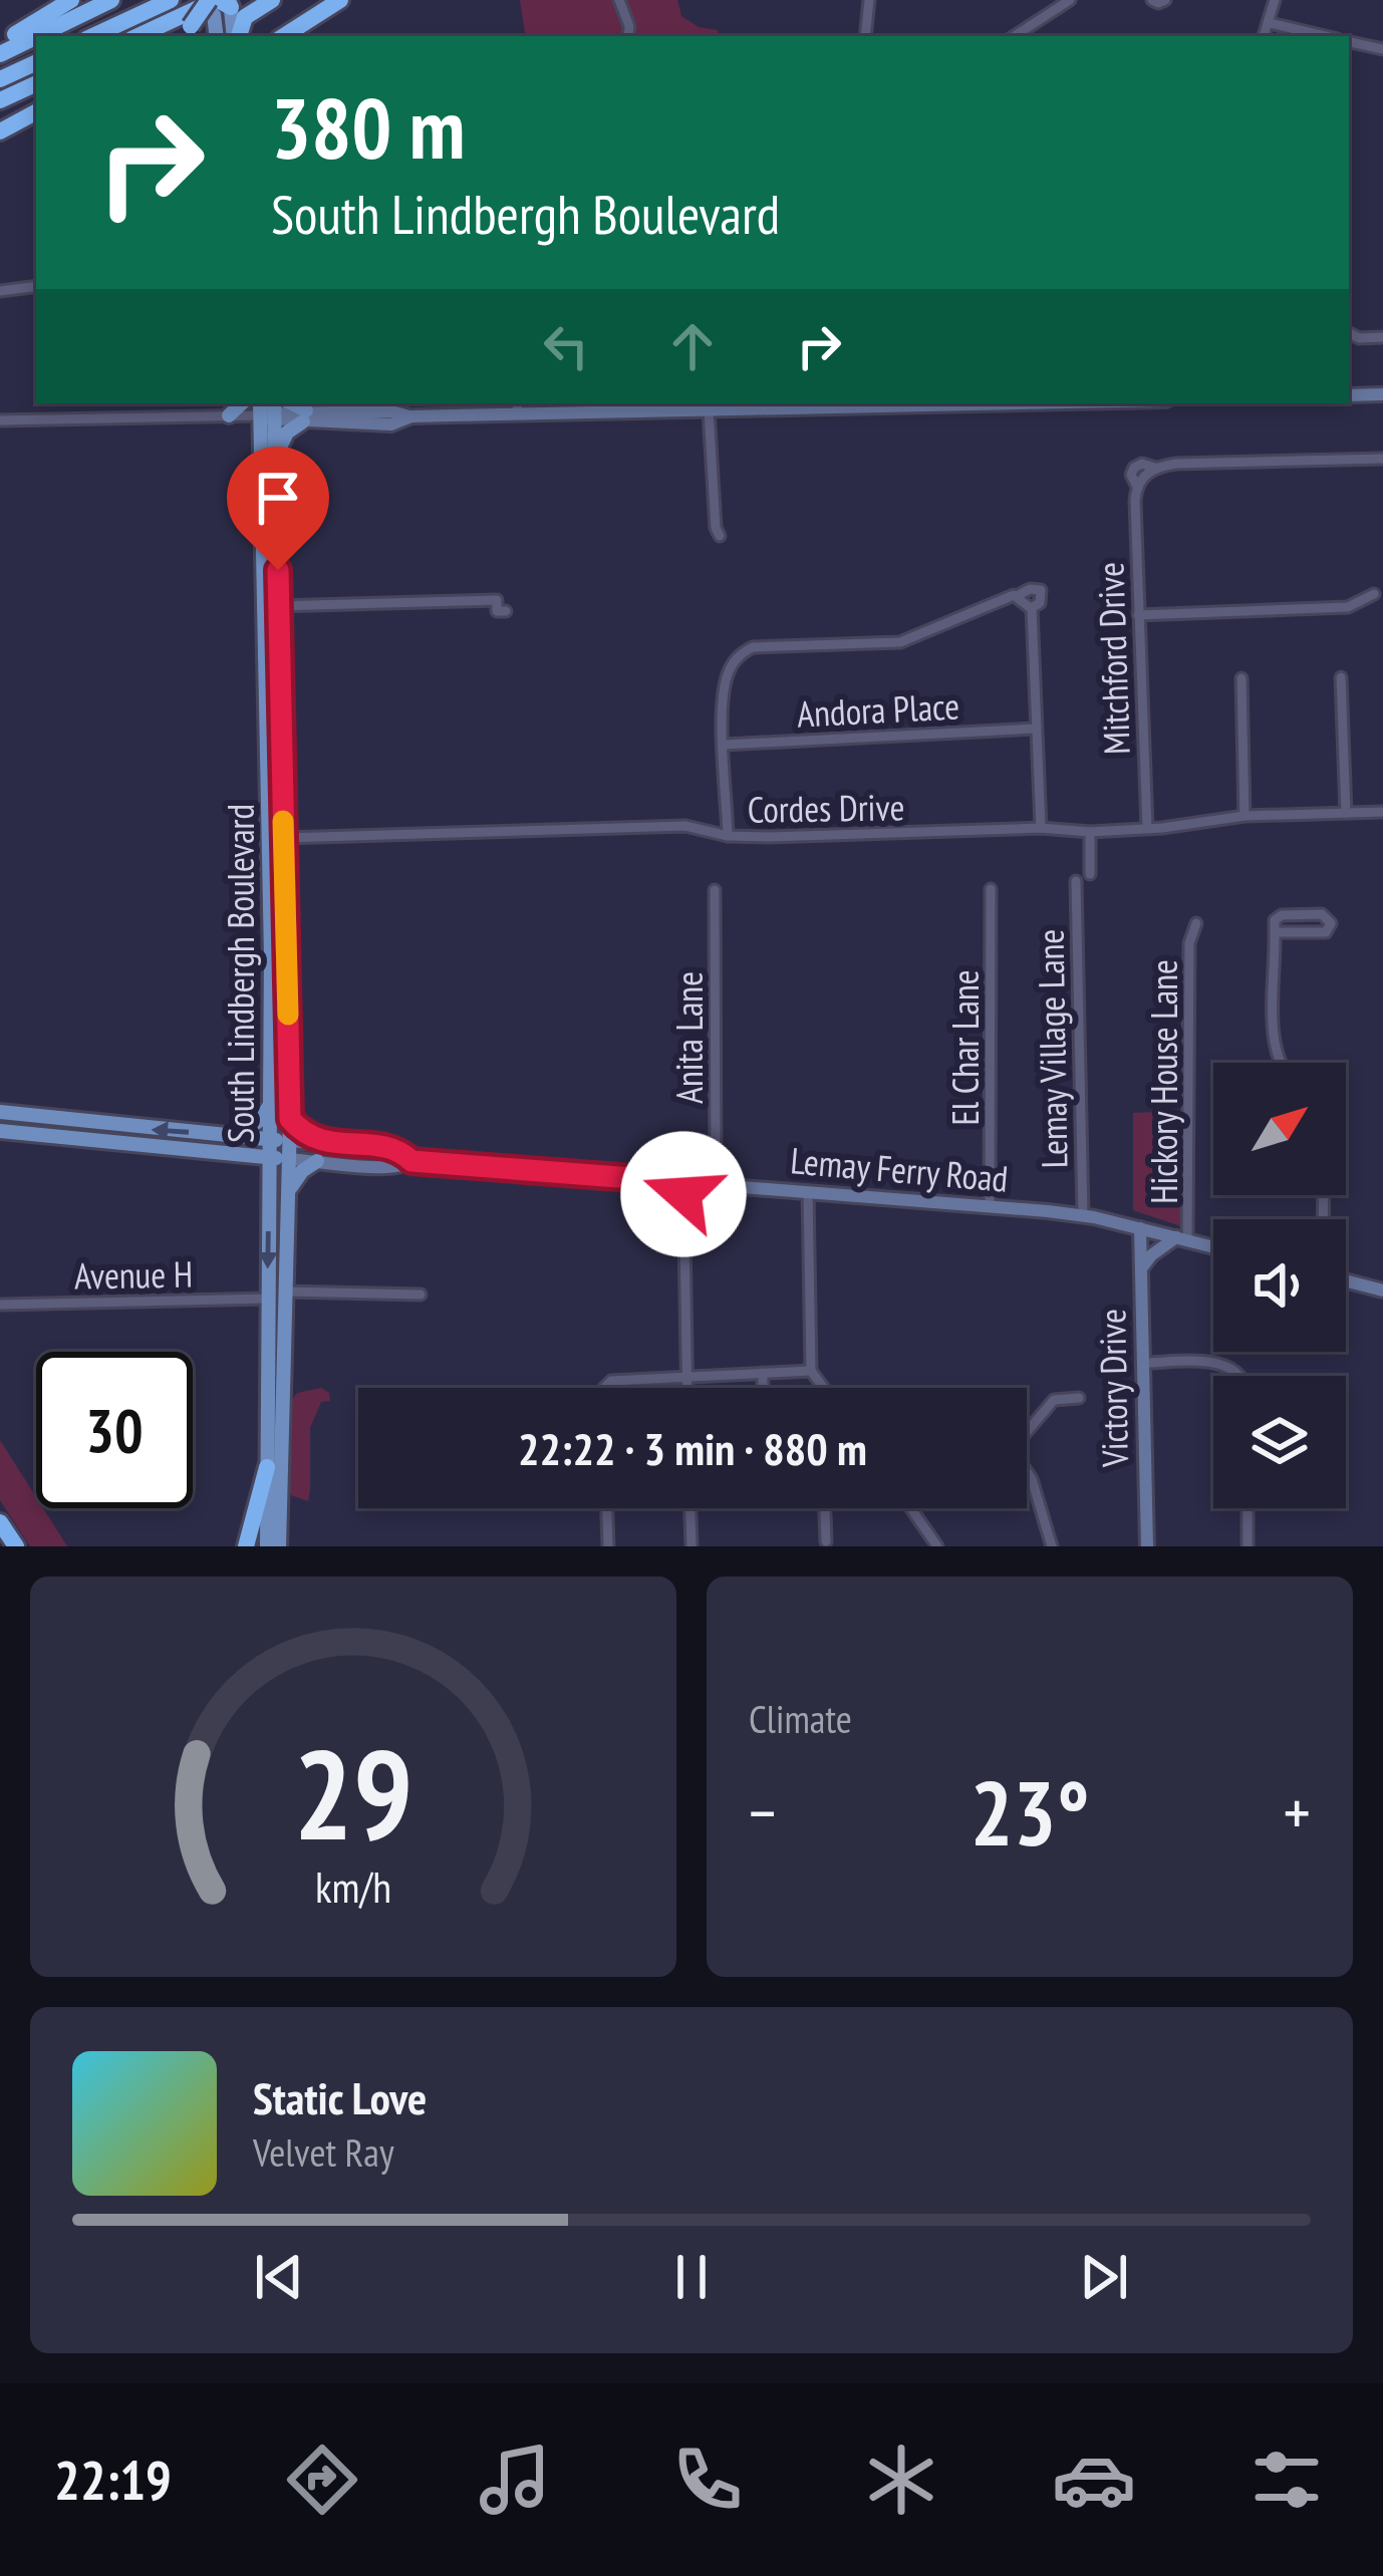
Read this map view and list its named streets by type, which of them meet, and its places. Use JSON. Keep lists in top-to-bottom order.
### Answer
{
  "streets": {
    "main road": ["South Lindbergh Boulevard", "Lemay Ferry Road", "Victory Drive"],
    "street": [
      "Mitchford Drive",
      "Andora Place",
      "Cordes Drive",
      "Anita Lane",
      "El Char Lane",
      "Lemay Village Lane",
      "Hickory House Lane",
      "Avenue H"
    ]
  },
  "crossings": [
    ["Mitchford Drive", "Cordes Drive"],
    ["Cordes Drive", "South Lindbergh Boulevard"],
    ["South Lindbergh Boulevard", "Lemay Ferry Road"],
    ["South Lindbergh Boulevard", "Avenue H"],
    ["Anita Lane", "Lemay Ferry Road"],
    ["El Char Lane", "Lemay Ferry Road"],
    ["Lemay Village Lane", "Lemay Ferry Road"],
    ["Hickory House Lane", "Lemay Ferry Road"],
    ["Lemay Ferry Road", "Victory Drive"]
  ],
  "north": "top right",
  "page": {
    "turn": ["380 m", "South Lindbergh Boulevard"],
    "limit": "30",
    "trip": "22:22 · 3 min · 880 m",
    "tile": "Climate",
    "heat": ["−", "23°", "+"],
    "song": ["Static Love", "Velvet Ray"],
    "tabs": "22:19",
    "gauge": ["29", "km/h"]
  }
}
